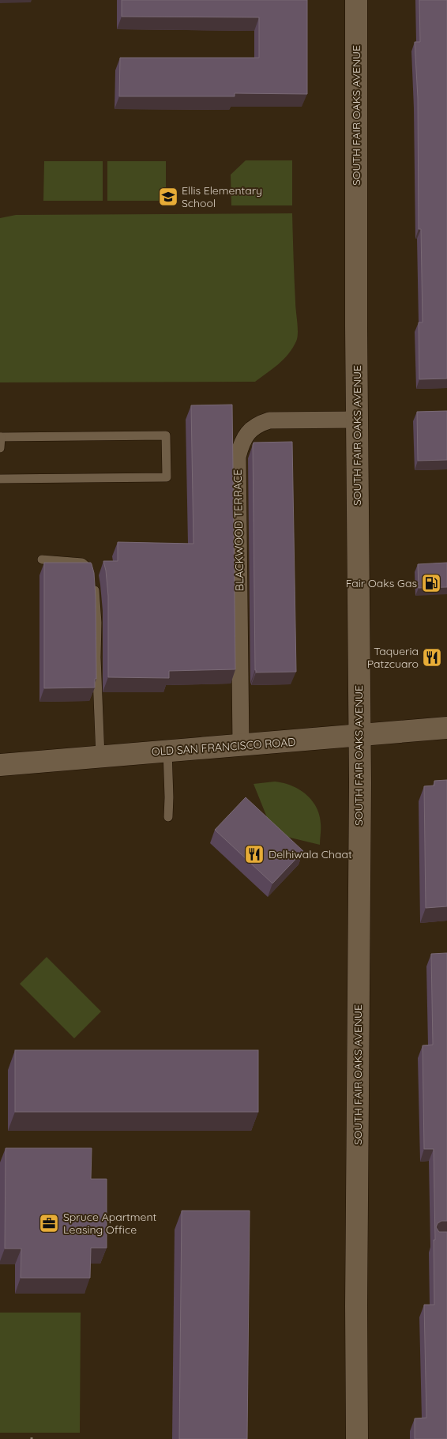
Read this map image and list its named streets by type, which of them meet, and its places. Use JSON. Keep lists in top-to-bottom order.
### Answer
{
  "streets": {
    "main road": ["SOUTH FAIR OAKS AVENUE", "OLD SAN FRANCISCO ROAD"],
    "street": ["BLACKWOOD TERRACE"]
  },
  "crossings": [
    ["SOUTH FAIR OAKS AVENUE", "BLACKWOOD TERRACE"],
    ["SOUTH FAIR OAKS AVENUE", "OLD SAN FRANCISCO ROAD"],
    ["BLACKWOOD TERRACE", "OLD SAN FRANCISCO ROAD"]
  ],
  "places": {
    "school or university": ["Ellis Elementary School"],
    "fuel station": ["Fair Oaks Gas"],
    "restaurant": ["Taqueria Patzcuaro", "Delhiwala Chaat"],
    "office": ["Spruce Apartment Leasing Office"]
  }
}
